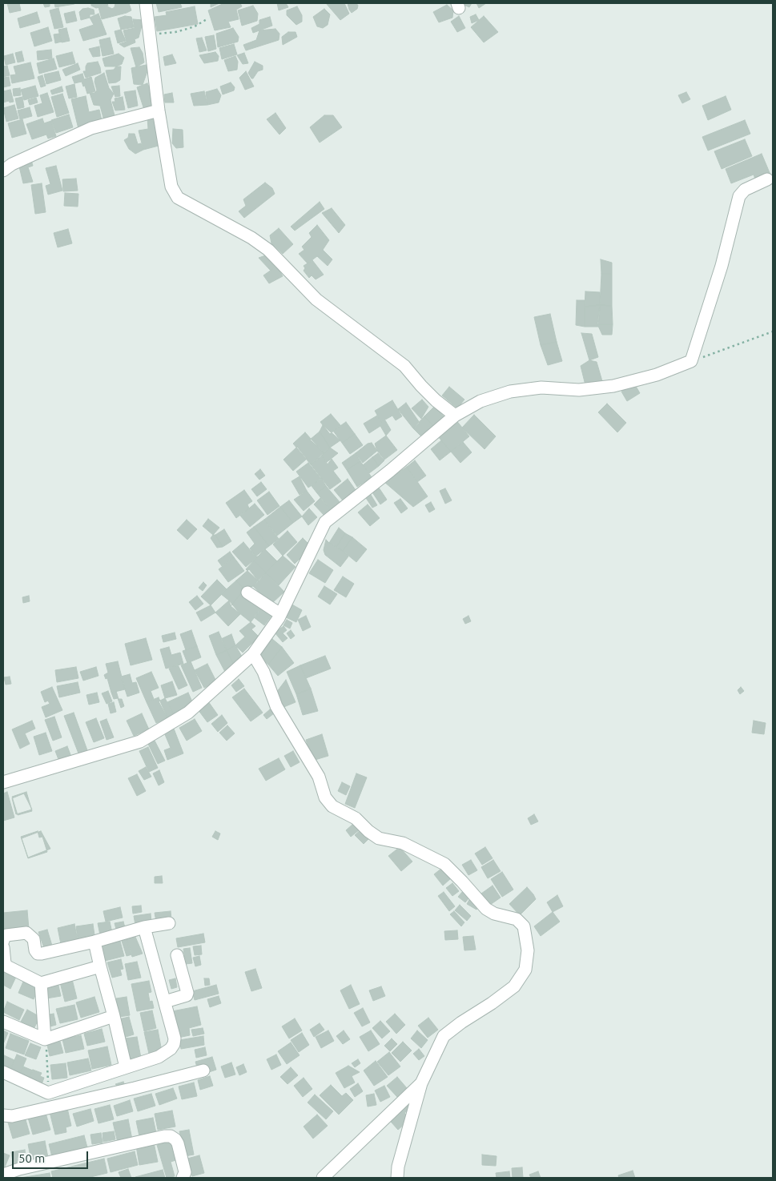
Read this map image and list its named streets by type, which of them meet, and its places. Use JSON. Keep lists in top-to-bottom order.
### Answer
{
  "scale_bar": "50 m"
}
